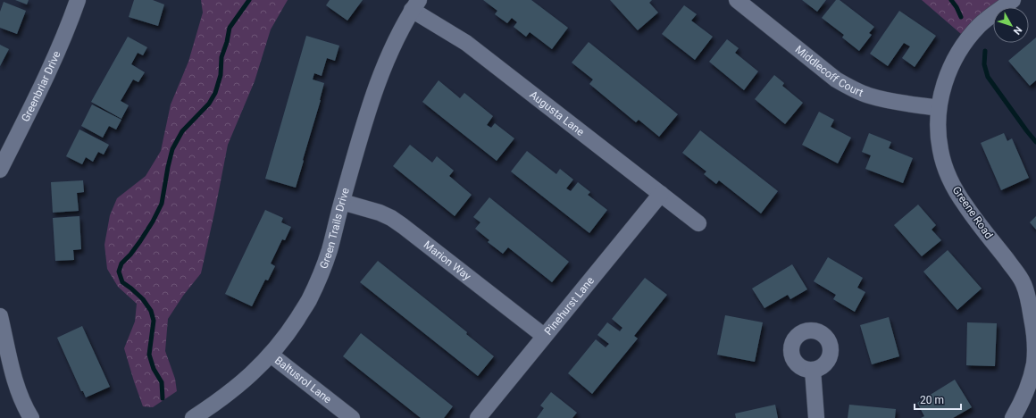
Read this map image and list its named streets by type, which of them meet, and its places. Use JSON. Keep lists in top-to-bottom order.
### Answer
{
  "streets": {
    "street": [
      "Middlecoff Court",
      "Greenbriar Drive",
      "Augusta Lane",
      "Greene Road",
      "Green Trails Drive",
      "Marion Way",
      "Pinehurst Lane",
      "Baltusrol Lane"
    ]
  },
  "crossings": [
    ["Middlecoff Court", "Greene Road"],
    ["Augusta Lane", "Green Trails Drive"],
    ["Augusta Lane", "Pinehurst Lane"],
    ["Green Trails Drive", "Marion Way"],
    ["Green Trails Drive", "Baltusrol Lane"],
    ["Marion Way", "Pinehurst Lane"]
  ],
  "scale_bar": "20 m",
  "north": "bottom right"
}
